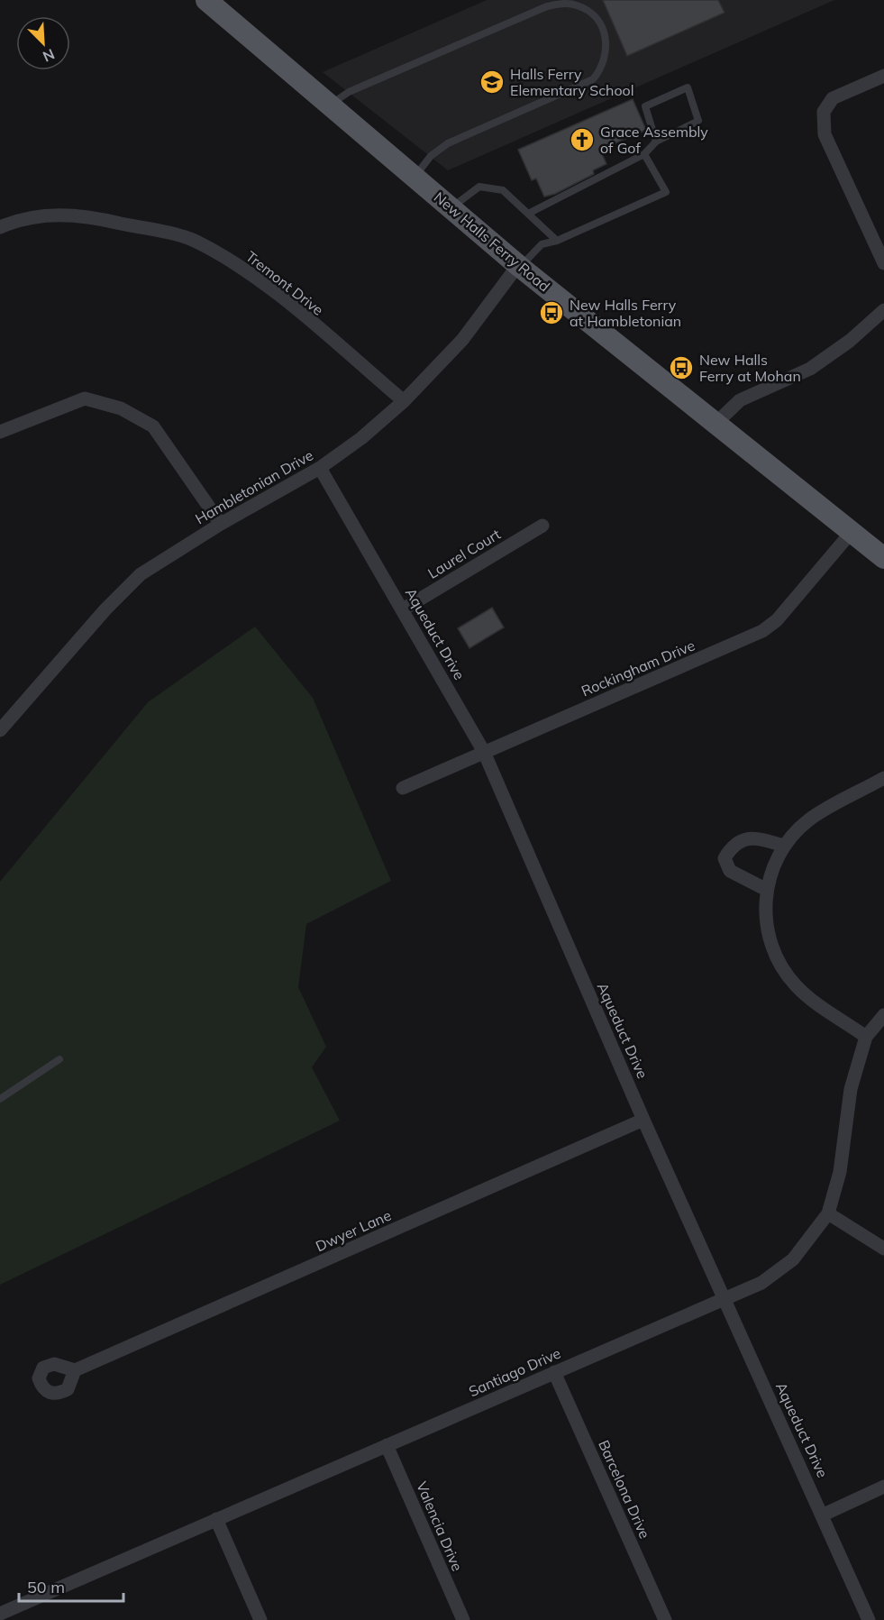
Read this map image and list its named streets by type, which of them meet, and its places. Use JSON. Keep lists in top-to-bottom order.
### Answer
{
  "streets": {
    "main road": ["New Halls Ferry Road"],
    "street": [
      "Tremont Drive",
      "Hambletonian Drive",
      "Laurel Court",
      "Aqueduct Drive",
      "Rockingham Drive",
      "Dwyer Lane",
      "Santiago Drive",
      "Barcelona Drive",
      "Valencia Drive"
    ]
  },
  "crossings": [
    ["New Halls Ferry Road", "Hambletonian Drive"],
    ["New Halls Ferry Road", "Rockingham Drive"],
    ["Tremont Drive", "Hambletonian Drive"],
    ["Hambletonian Drive", "Aqueduct Drive"],
    ["Laurel Court", "Aqueduct Drive"],
    ["Aqueduct Drive", "Rockingham Drive"],
    ["Aqueduct Drive", "Dwyer Lane"],
    ["Aqueduct Drive", "Santiago Drive"],
    ["Santiago Drive", "Barcelona Drive"],
    ["Santiago Drive", "Valencia Drive"]
  ],
  "places": {
    "school or university": ["Halls Ferry Elementary School"],
    "church": ["Grace Assembly of Gof"],
    "bus stop": ["New Halls Ferry at Hambletonian", "New Halls Ferry at Mohan"]
  },
  "scale_bar": "50 m",
  "north": "bottom right"
}
